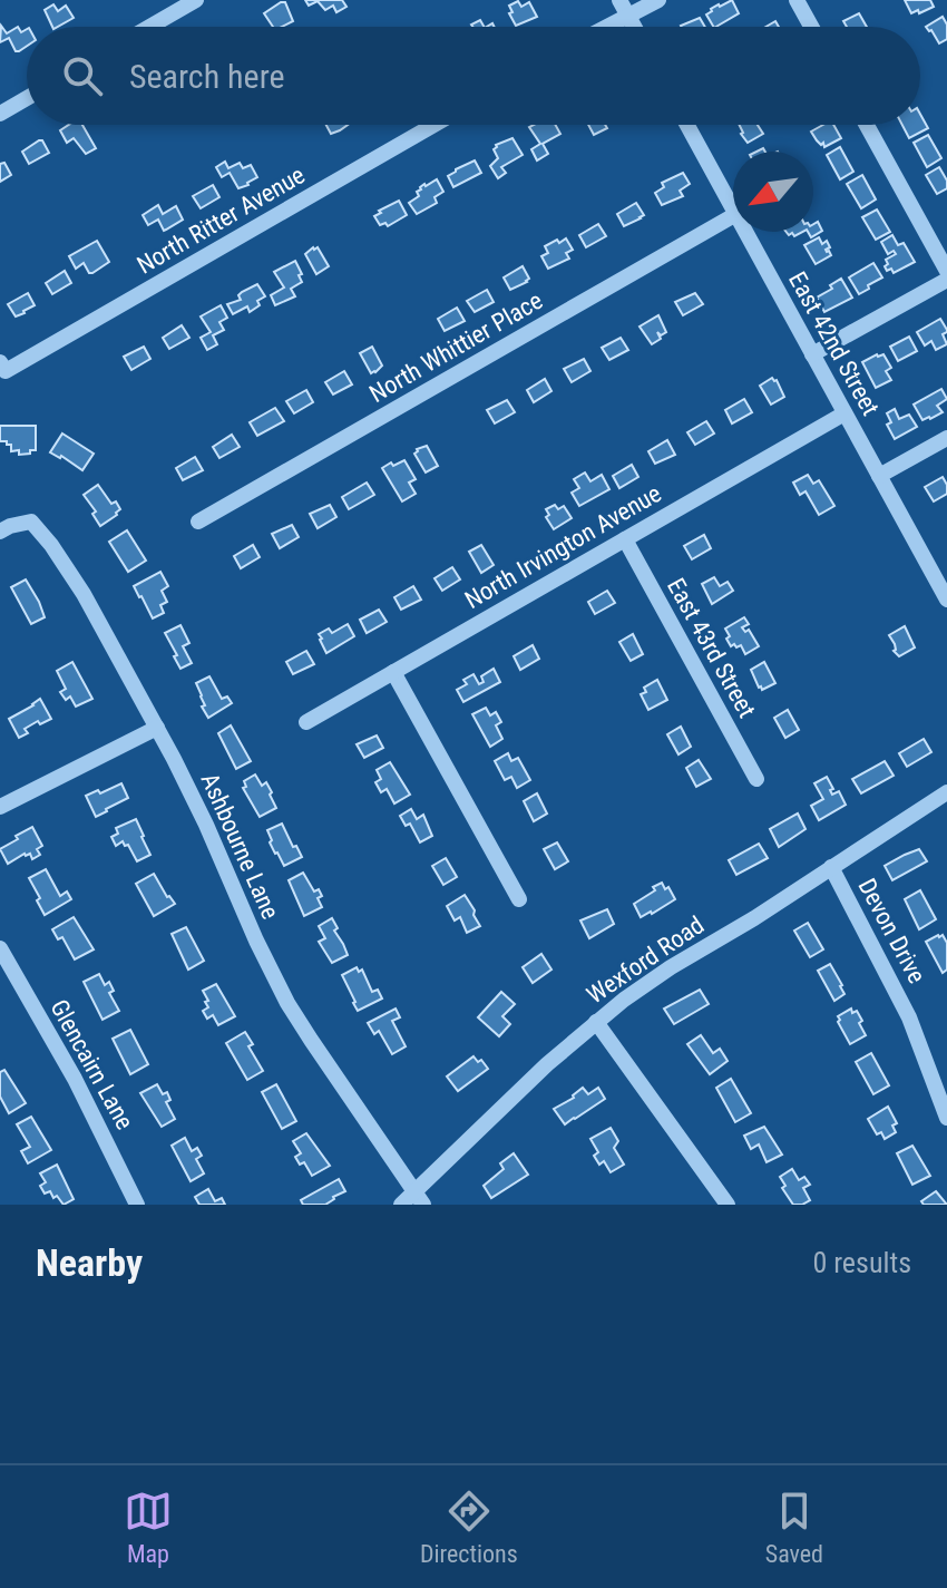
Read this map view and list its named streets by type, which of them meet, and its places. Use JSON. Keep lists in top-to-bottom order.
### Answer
{
  "streets": {
    "street": [
      "North Ritter Avenue",
      "East 42nd Street",
      "North Whittier Place",
      "North Irvington Avenue",
      "East 43rd Street",
      "Ashbourne Lane",
      "Devon Drive",
      "Wexford Road",
      "Glencairn Lane"
    ]
  },
  "crossings": [
    ["East 42nd Street", "North Irvington Avenue"],
    ["North Irvington Avenue", "East 43rd Street"],
    ["Ashbourne Lane", "Wexford Road"],
    ["Devon Drive", "Wexford Road"]
  ],
  "north": "bottom left",
  "page": {
    "search": "Search here",
    "heading": ["Nearby", "0 results"],
    "nav": ["Map", "Directions", "Saved"]
  }
}
